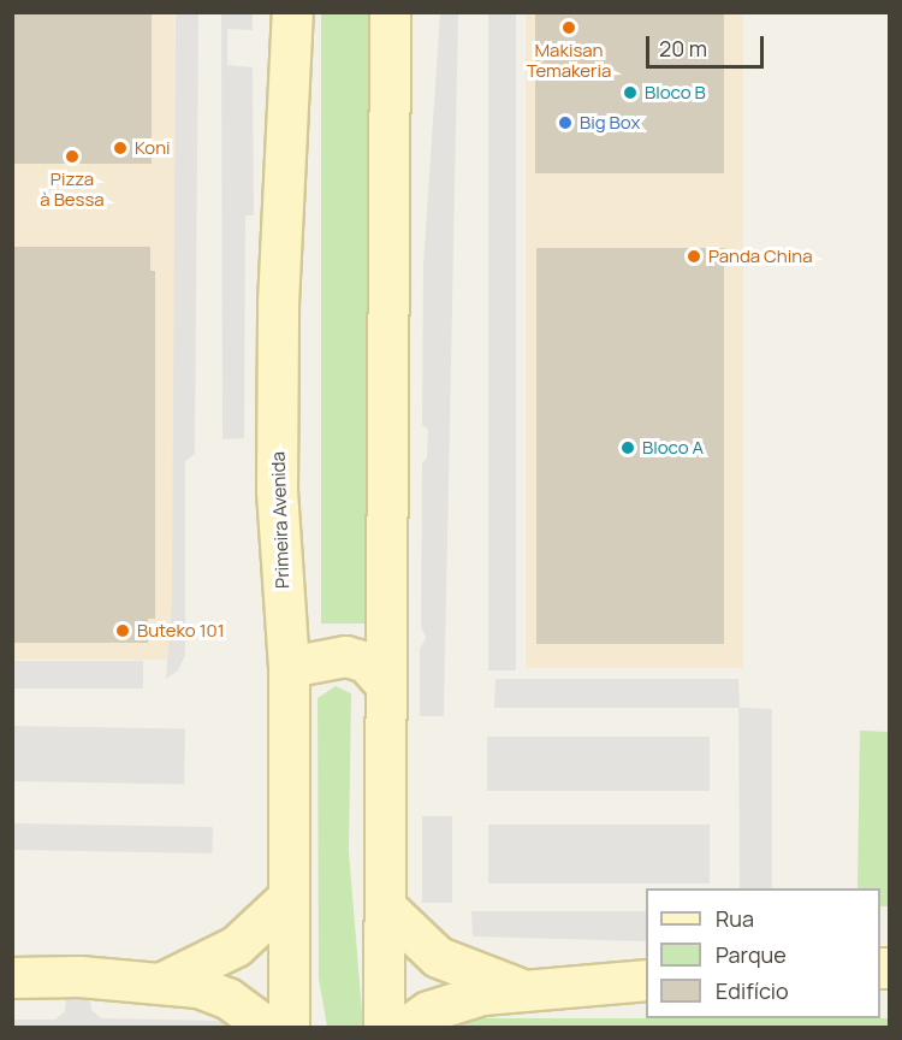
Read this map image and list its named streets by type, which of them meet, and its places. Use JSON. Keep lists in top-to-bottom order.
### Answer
{
  "streets": {
    "main road": ["Primeira Avenida"]
  },
  "places": [
    "Makisan Temakeria",
    "Bloco B",
    "Big Box",
    "Koni",
    "Pizza à Bessa",
    "Panda China",
    "Bloco A",
    "Buteko 101"
  ],
  "legend": ["Rua", "Parque", "Edifício"],
  "scale_bar": "20 m"
}
